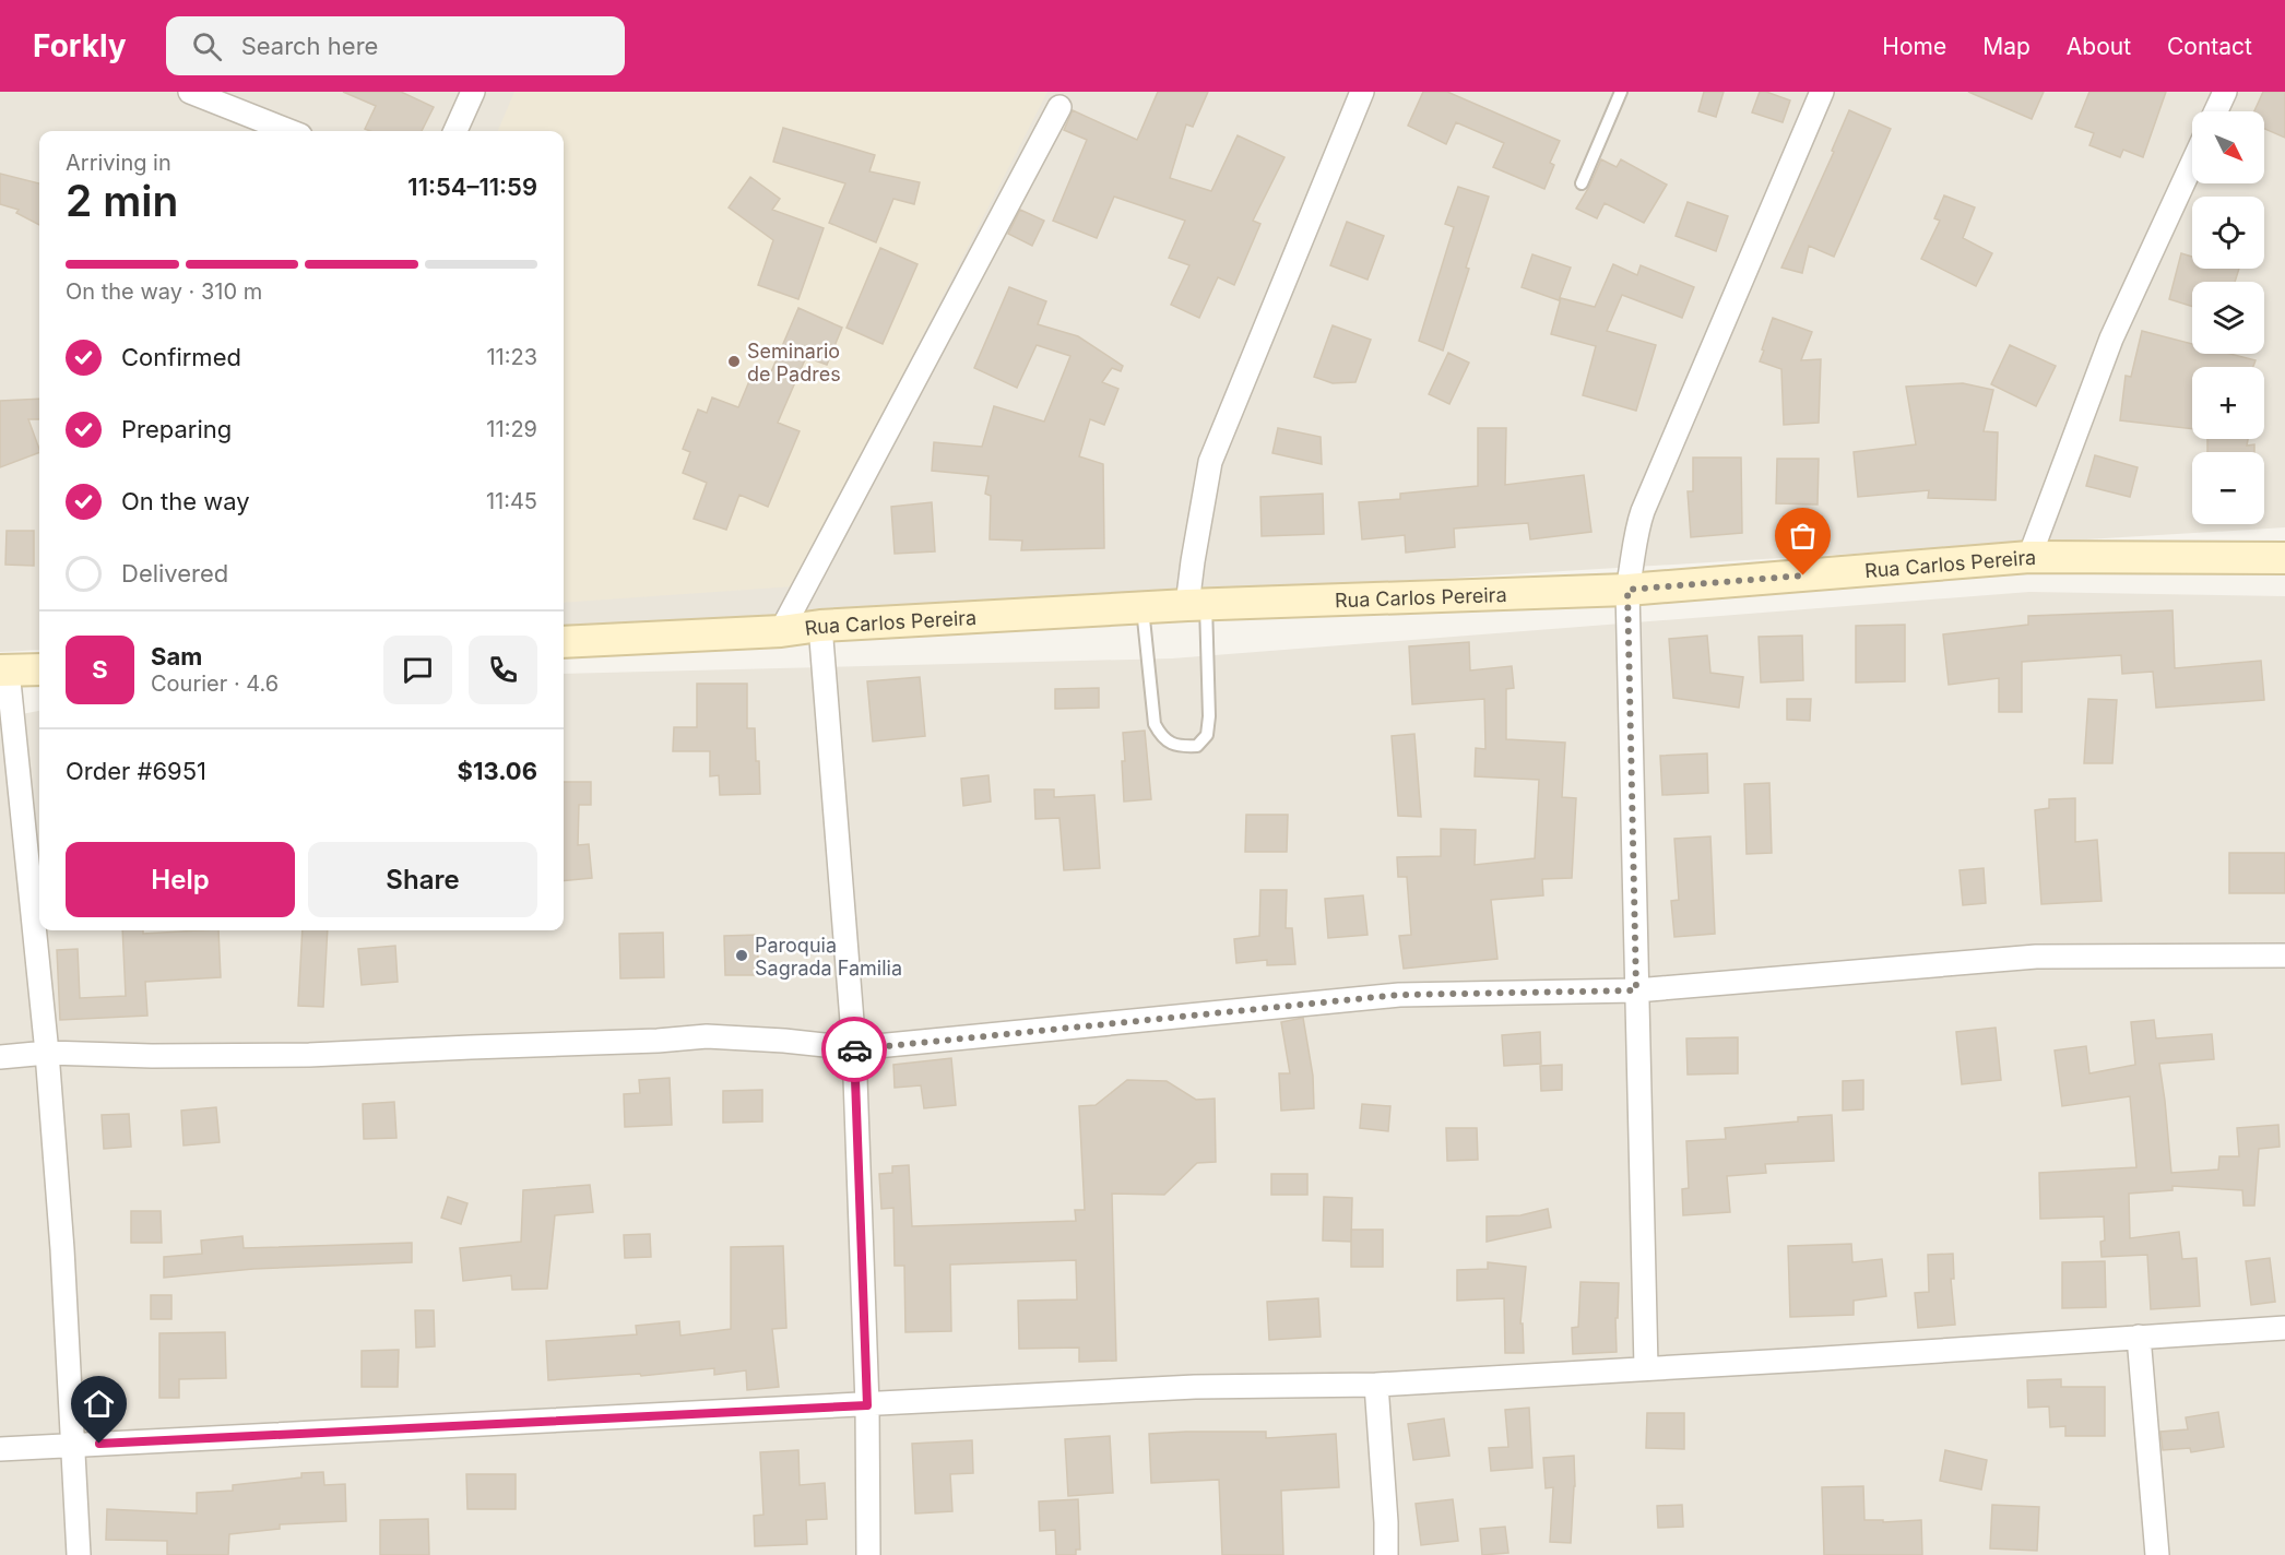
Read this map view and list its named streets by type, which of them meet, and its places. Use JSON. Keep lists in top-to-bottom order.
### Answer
{
  "streets": {
    "main road": ["Rua Carlos Pereira"]
  },
  "places": ["Seminario de Padres", "Paroquia Sagrada Familia"],
  "north": "bottom right",
  "page": {
    "header": "Forkly",
    "search": "Search here",
    "nav": [
      "Home",
      "Map",
      "About",
      "Contact"
    ],
    "map_buttons": ["+", "−"],
    "heading": ["2 min", "Arriving in", "11:54–11:59"],
    "panel": [
      "Sam",
      "Courier · 4.6",
      "Order #6951",
      "$13.06"
    ],
    "bar": "On the way · 310 m",
    "list": [
      ["Confirmed", "11:23"],
      ["Preparing", "11:29"],
      ["On the way", "11:45"],
      "Delivered"
    ],
    "round": "S",
    "buttons": ["Help", "Share"]
  }
}
